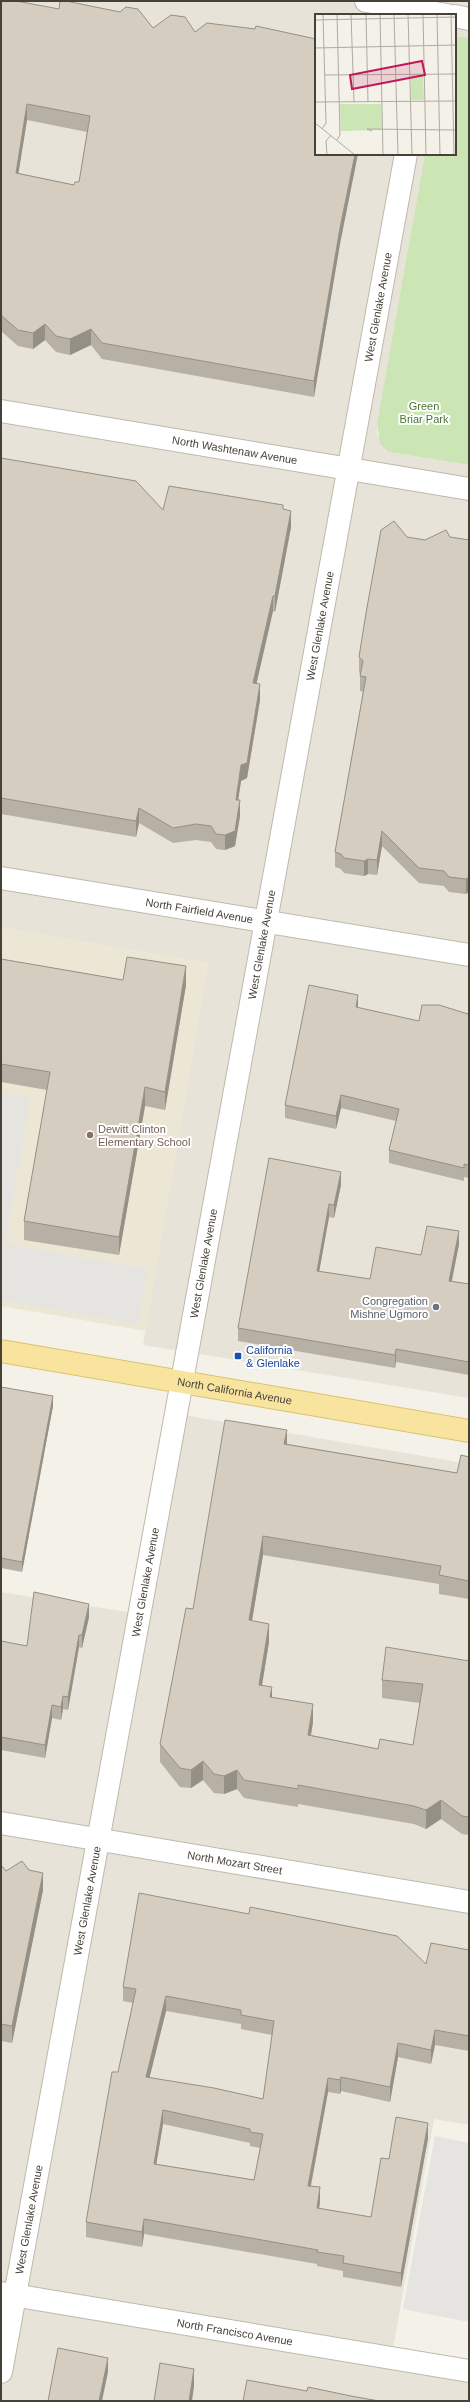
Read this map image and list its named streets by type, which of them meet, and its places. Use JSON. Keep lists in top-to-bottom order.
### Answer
{
  "streets": {
    "main road": ["North California Avenue"],
    "street": [
      "West Glenlake Avenue",
      "North Washtenaw Avenue",
      "North Fairfield Avenue",
      "North Mozart Street",
      "North Francisco Avenue"
    ]
  },
  "crossings": [
    ["West Glenlake Avenue", "North Washtenaw Avenue"],
    ["West Glenlake Avenue", "North Fairfield Avenue"],
    ["West Glenlake Avenue", "North California Avenue"],
    ["West Glenlake Avenue", "North Mozart Street"],
    ["West Glenlake Avenue", "North Francisco Avenue"]
  ],
  "parks": ["Green Briar Park"],
  "places": {
    "other": ["Dewitt Clinton Elementary School", "Congregation Mishne Ugmoro"],
    "transit": ["California & Glenlake"]
  }
}
